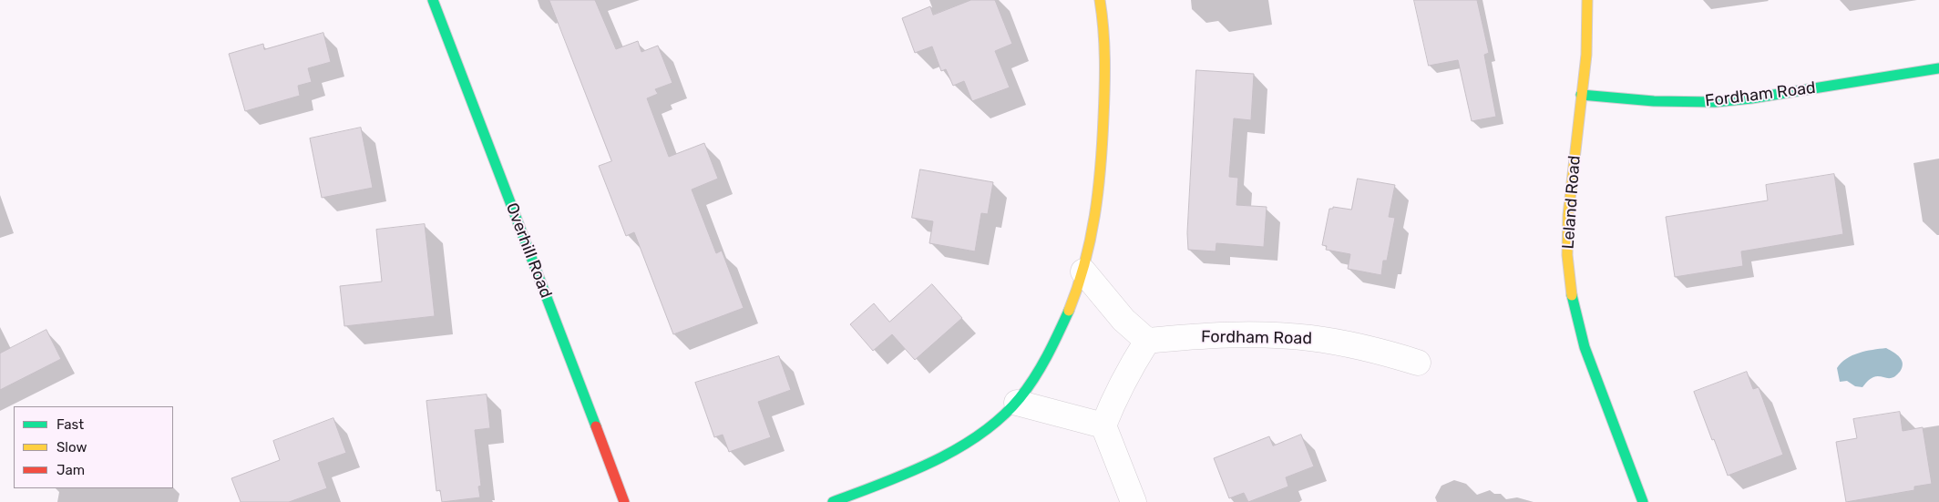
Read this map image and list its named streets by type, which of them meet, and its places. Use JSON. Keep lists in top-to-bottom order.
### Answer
{
  "streets": {
    "street": ["Fordham Road", "Leland Road", "Overhill Road"]
  },
  "crossings": [
    ["Fordham Road", "Leland Road"]
  ],
  "legend": ["Fast", "Slow", "Jam"]
}
